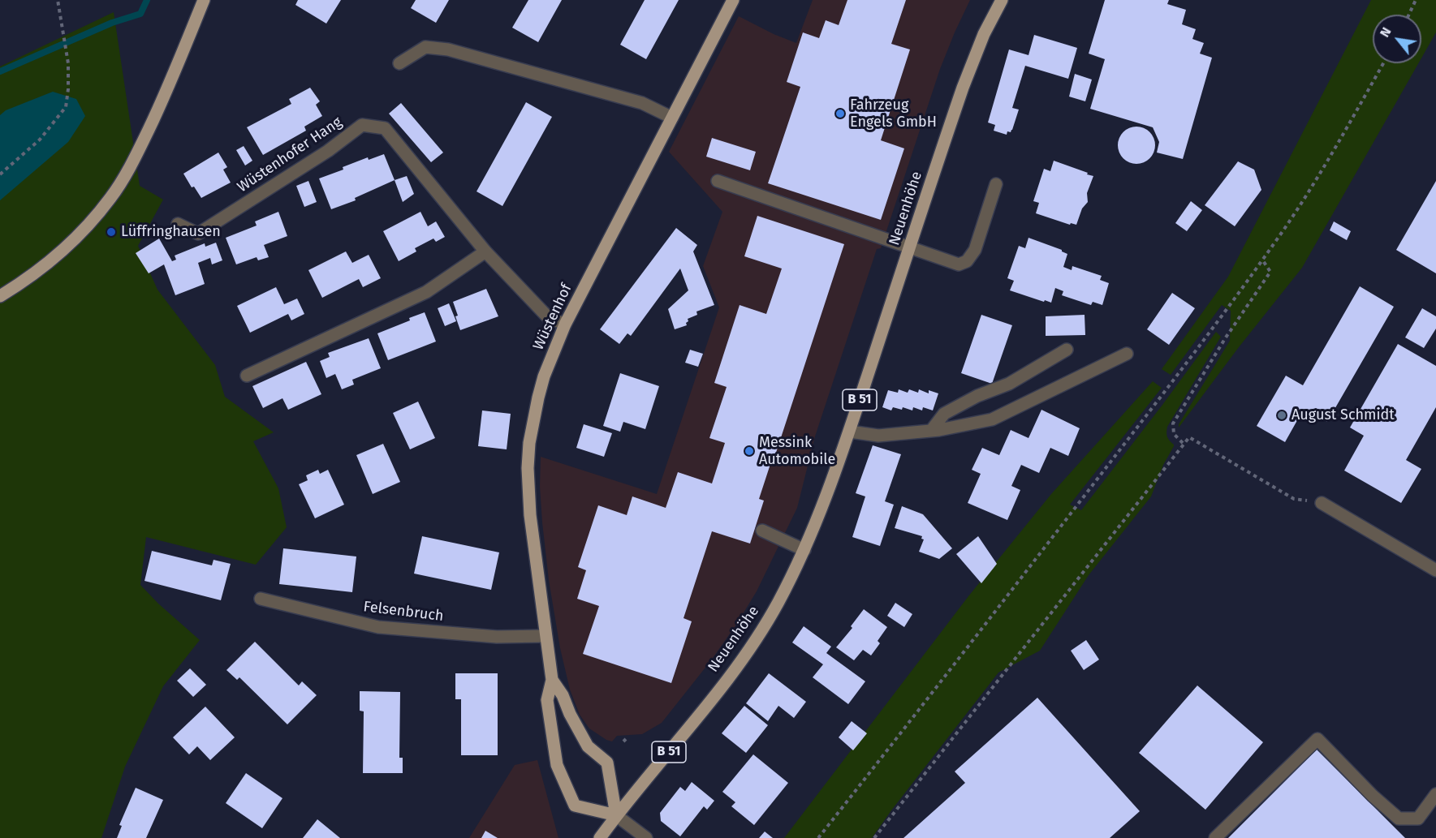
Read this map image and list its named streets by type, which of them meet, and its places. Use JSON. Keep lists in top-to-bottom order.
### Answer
{
  "streets": {
    "main road": ["Neuenhöhe", "Wüstenhof", "B 51"],
    "street": ["Wüstenhofer Hang", "Felsenbruch"]
  },
  "crossings": [
    ["Wüstenhofer Hang", "Wüstenhof"],
    ["Neuenhöhe", "Wüstenhof"],
    ["Wüstenhof", "Felsenbruch"]
  ],
  "places": [
    "Fahrzeug Engels GmbH",
    "Lüffringhausen",
    "August Schmidt",
    "Messink Automobile"
  ],
  "north": "top left"
}
